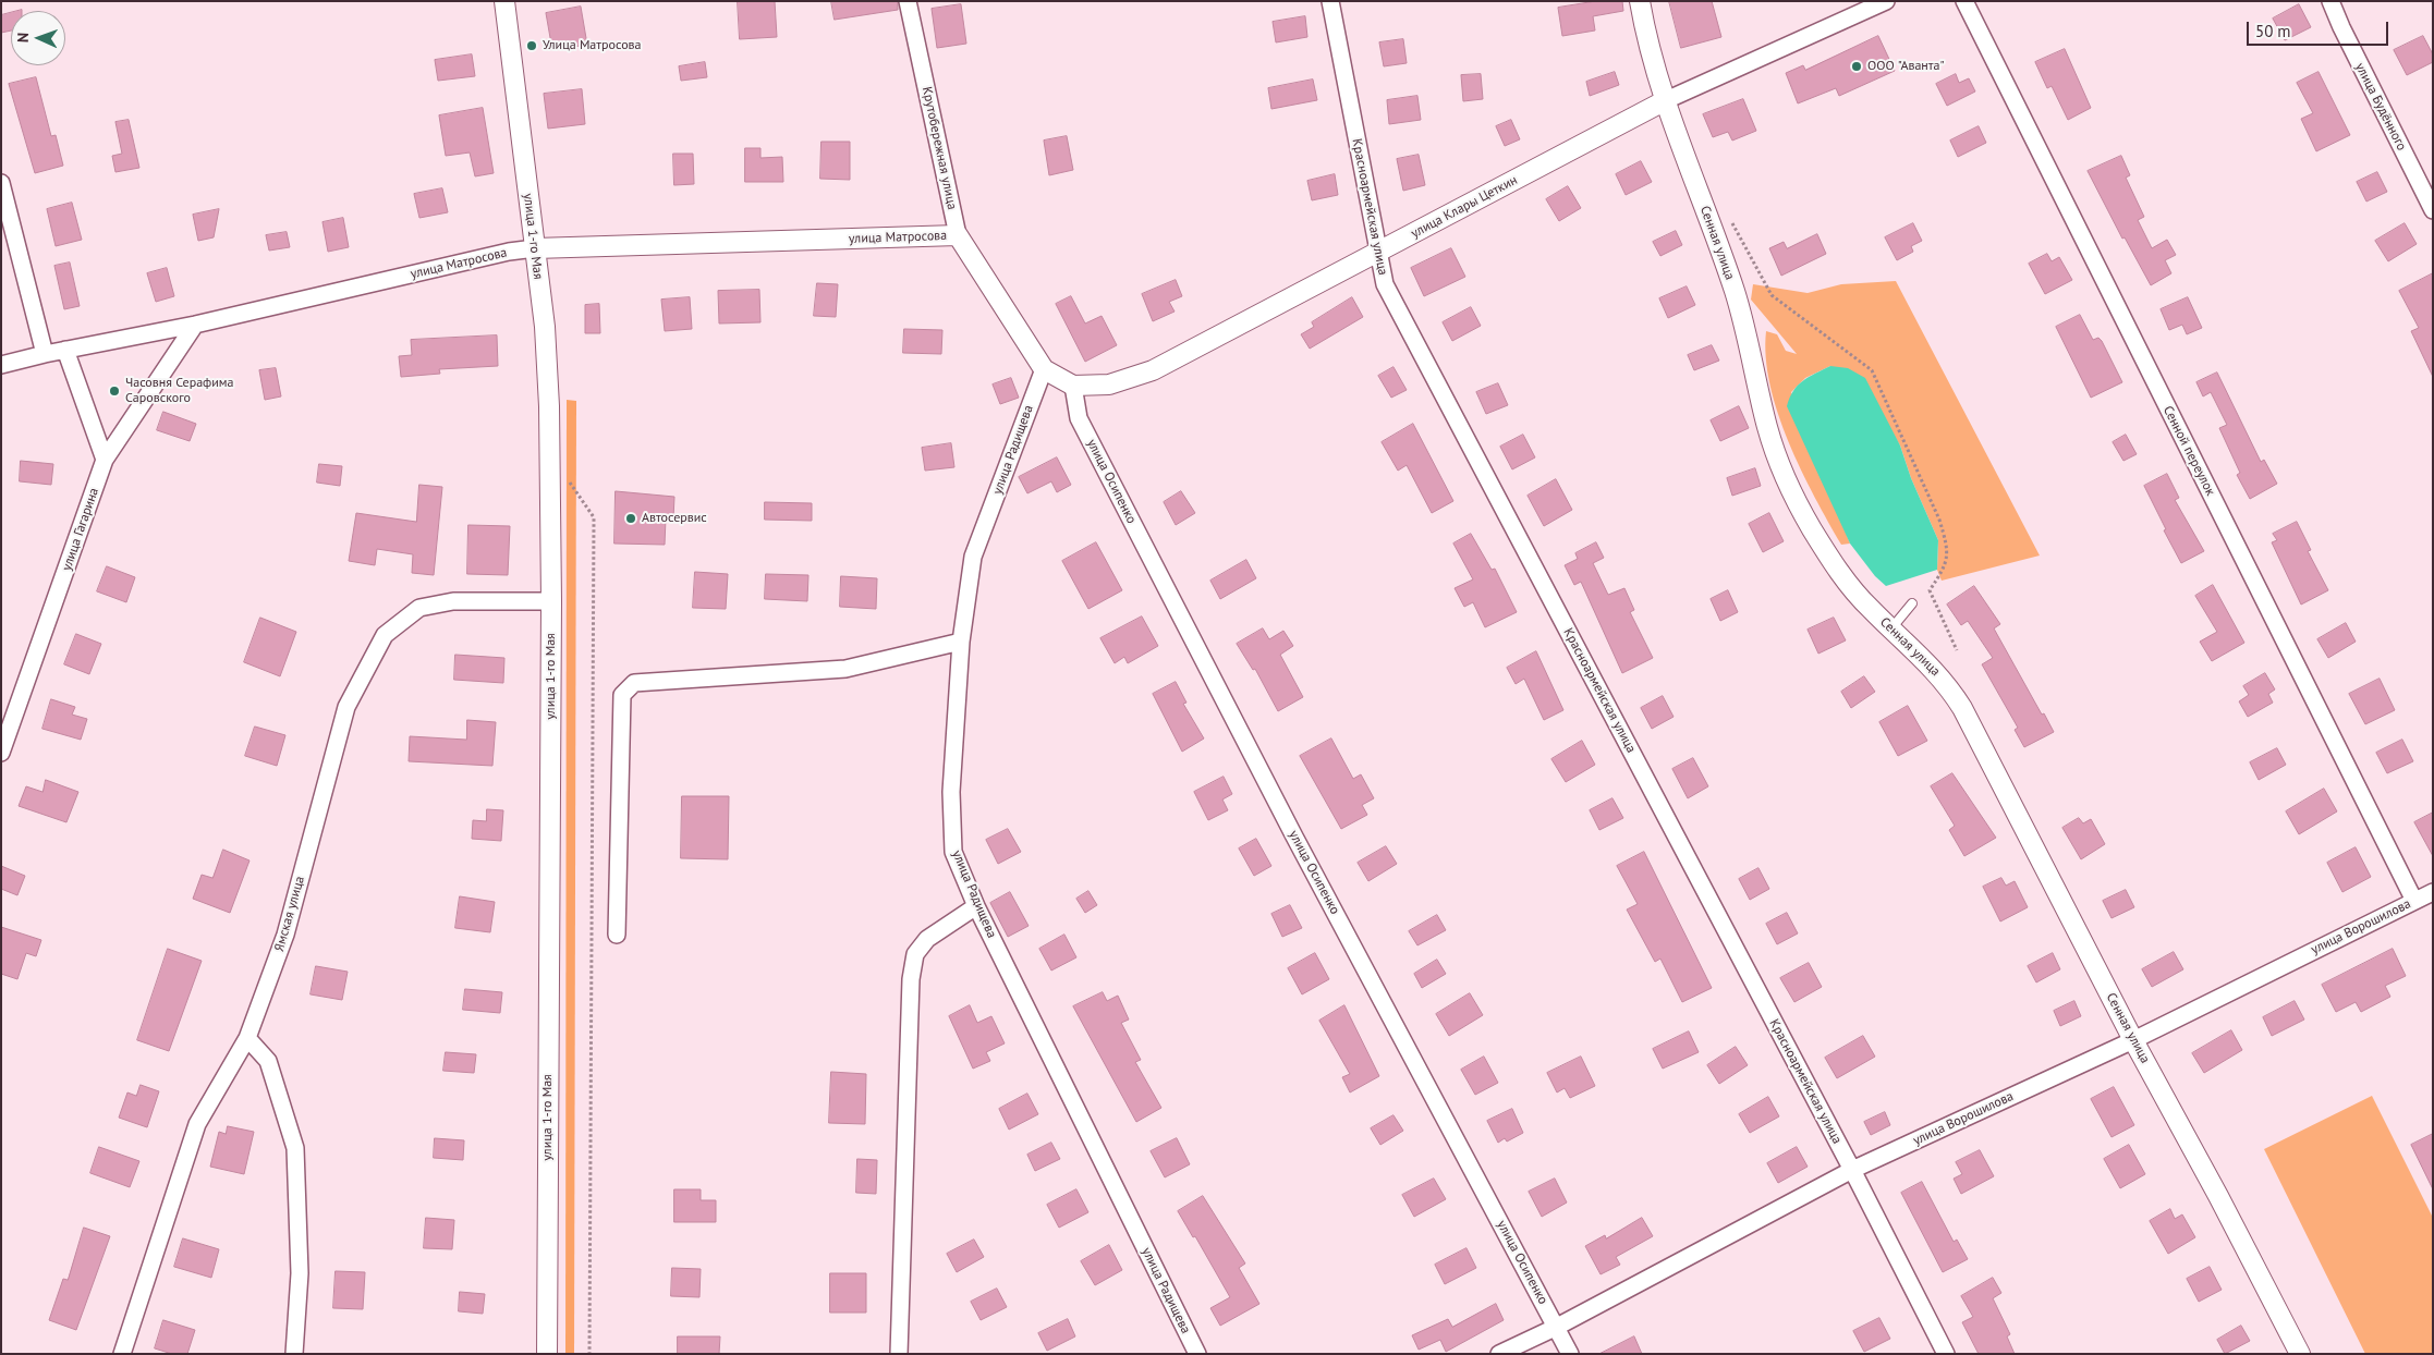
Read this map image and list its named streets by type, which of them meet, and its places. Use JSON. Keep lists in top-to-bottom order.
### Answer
{
  "streets": {
    "street": [
      "улица Будённого",
      "Крутобережная улица",
      "Красноармейская улица",
      "улица Клары Цеткин",
      "улица 1-го Мая",
      "улица Матросова",
      "Сенная улица",
      "улица Радищева",
      "Сенной переулок",
      "улица Осипенко",
      "улица Гагарина",
      "Ямская улица",
      "улица Ворошилова"
    ]
  },
  "crossings": [
    ["Крутобережная улица", "улица Матросова"],
    ["Крутобережная улица", "улица Радищева"],
    ["Красноармейская улица", "улица Клары Цеткин"],
    ["Красноармейская улица", "улица Ворошилова"],
    ["улица Клары Цеткин", "Сенная улица"],
    ["улица Клары Цеткин", "улица Осипенко"],
    ["улица 1-го Мая", "улица Матросова"],
    ["улица 1-го Мая", "Ямская улица"],
    ["улица Матросова", "улица Гагарина"],
    ["Сенная улица", "улица Ворошилова"],
    ["Сенной переулок", "улица Ворошилова"],
    ["улица Осипенко", "улица Ворошилова"]
  ],
  "places": [
    "Улица Матросова",
    "ООО \"Аванта\"",
    "Часовня Серафима Саровского",
    "Автосервис"
  ],
  "scale_bar": "50 m",
  "north": "left"
}
